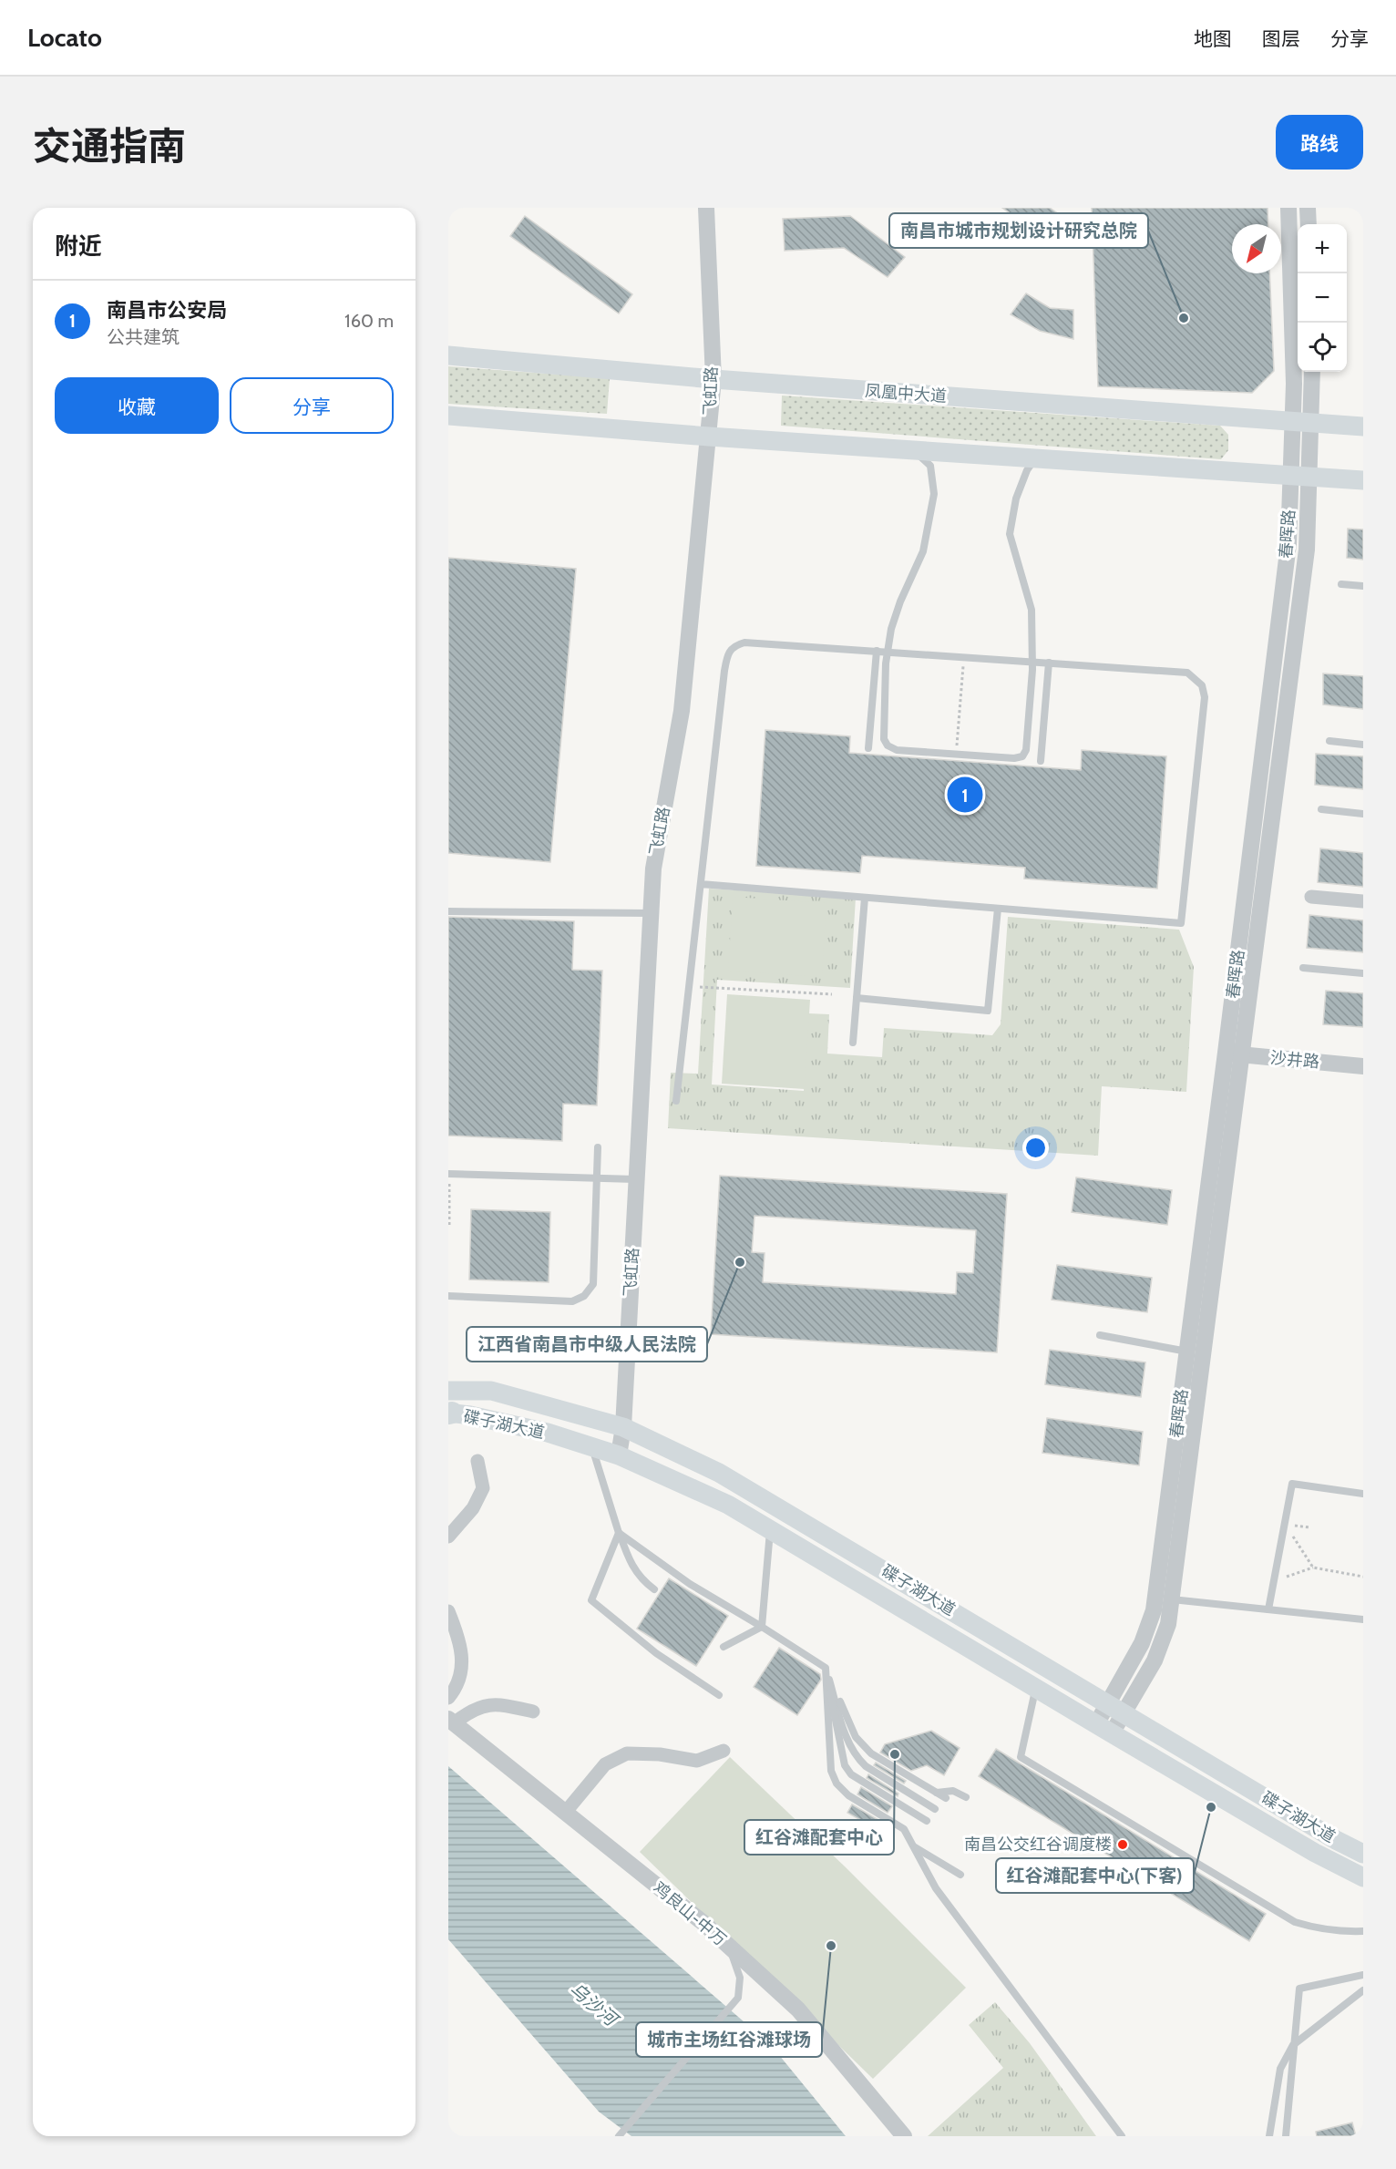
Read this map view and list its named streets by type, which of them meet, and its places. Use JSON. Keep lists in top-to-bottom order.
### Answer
{
  "streets": {
    "main road": ["凤凰中大道", "碟子湖大道"],
    "street": [
      "飞虹路",
      "春晖路",
      "沙井路",
      "鸡良山-中万"
    ]
  },
  "crossings": [
    ["飞虹路", "凤凰中大道"],
    ["飞虹路", "碟子湖大道"],
    ["凤凰中大道", "春晖路"],
    ["春晖路", "沙井路"],
    ["春晖路", "碟子湖大道"]
  ],
  "water": ["乌沙河"],
  "places": [
    "南昌市城市规划设计研究总院",
    "江西省南昌市中级人民法院",
    "红谷滩配套中心",
    "红谷滩配套中心(下客)",
    "南昌公交红谷调度楼",
    "城市主场红谷滩球场"
  ],
  "north": "bottom left",
  "page": {
    "header": "Locato",
    "nav": ["地图", "图层", "分享"],
    "title": "交通指南",
    "buttons": [
      "路线",
      ["收藏", "分享"]
    ],
    "heading": "附近",
    "map_buttons": ["+", "−"],
    "list": [
      {
        "mark": "1",
        "name": "南昌市公安局",
        "note": "公共建筑",
        "value": "160 m"
      }
    ],
    "pins": "1"
  }
}
